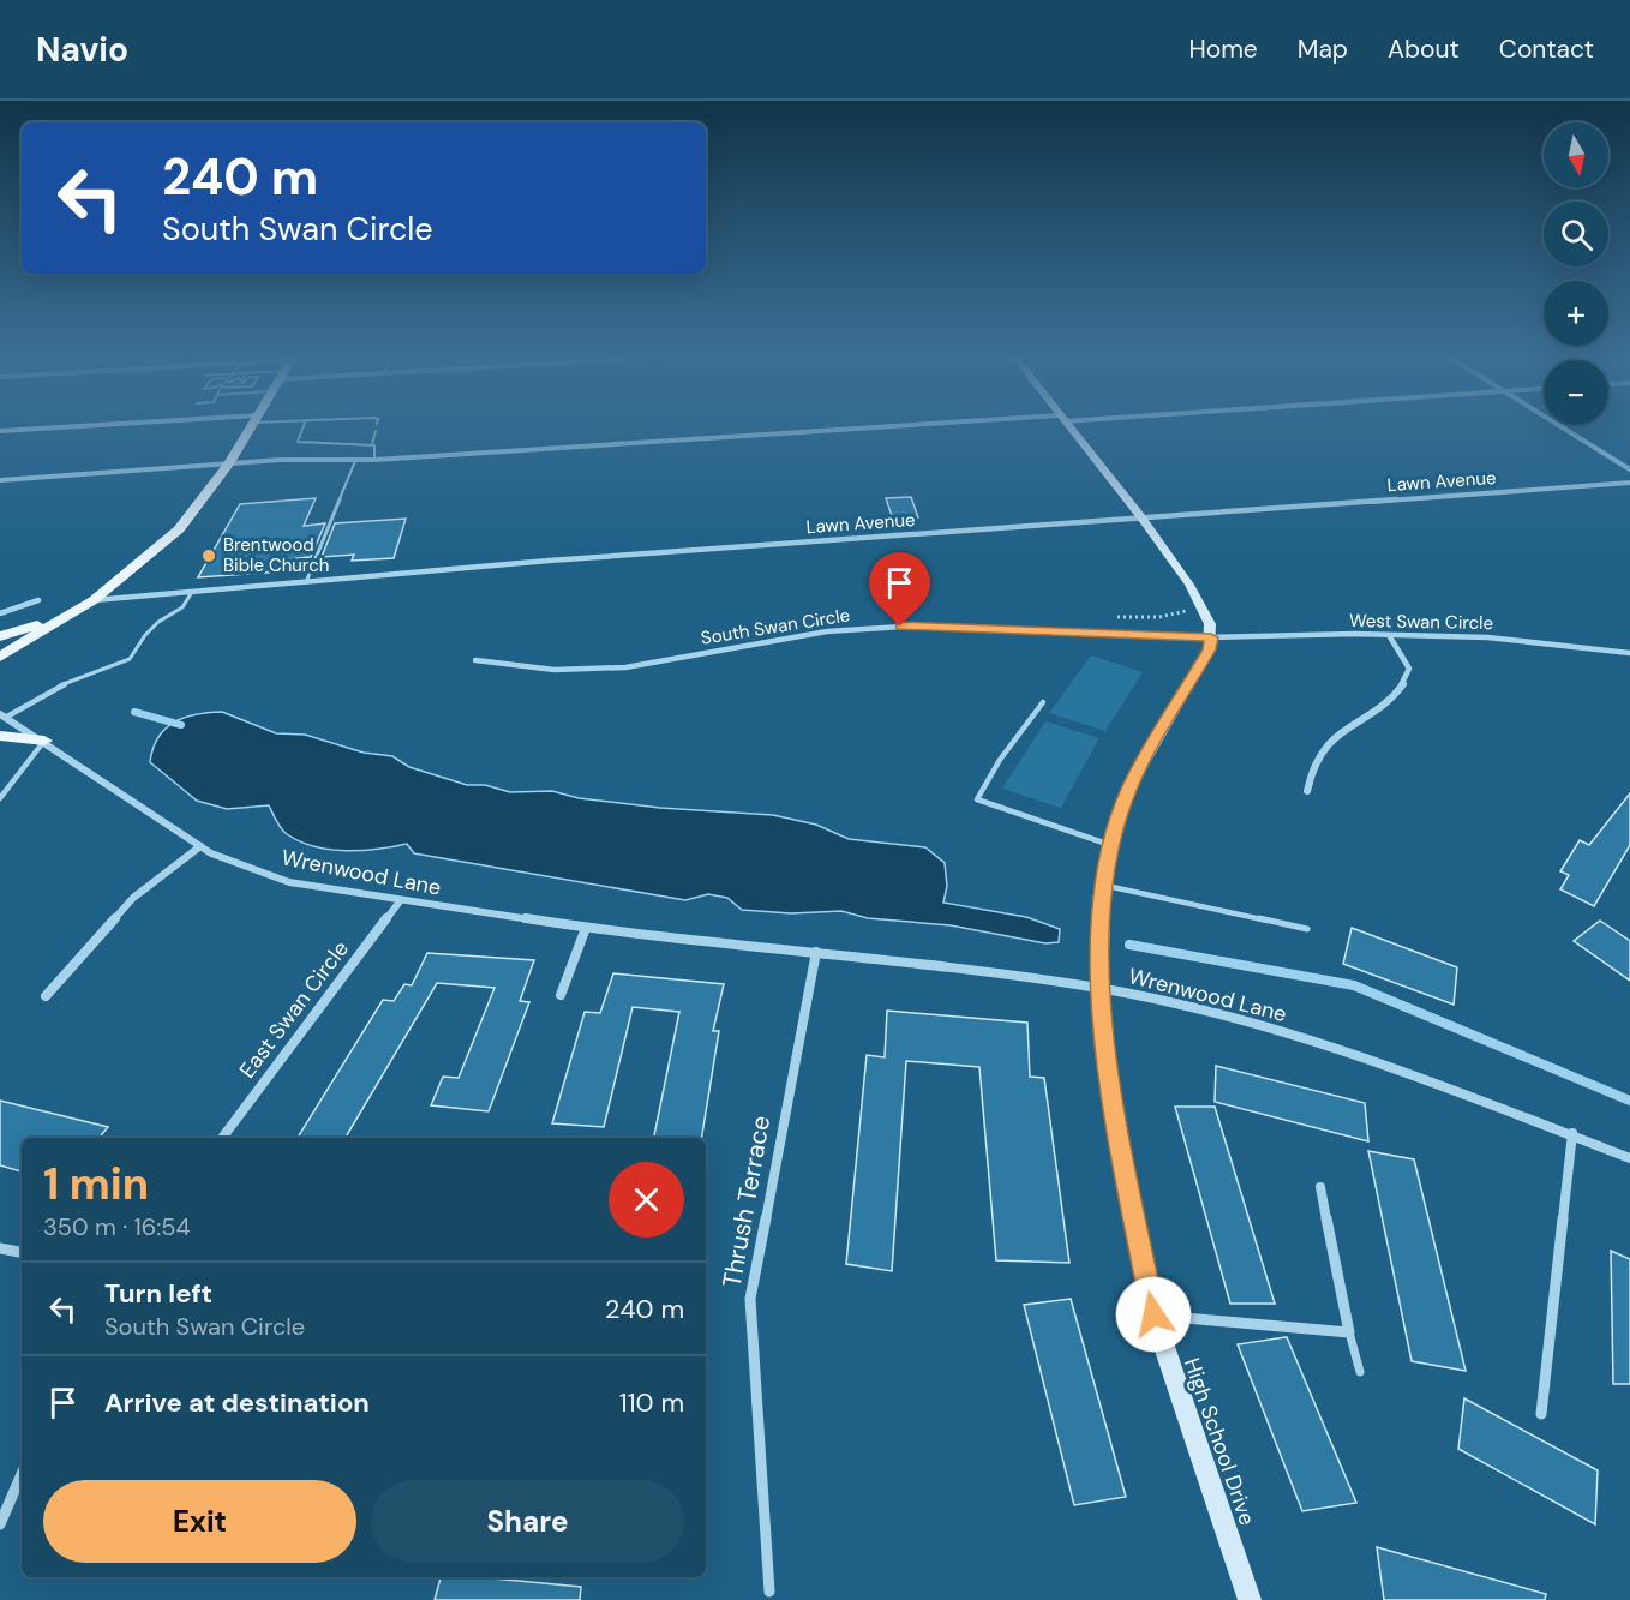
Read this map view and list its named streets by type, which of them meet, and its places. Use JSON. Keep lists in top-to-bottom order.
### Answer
{
  "streets": {
    "street": [
      "Lawn Avenue",
      "West Swan Circle",
      "South Swan Circle",
      "Wrenwood Lane",
      "East Swan Circle",
      "Thrush Terrace",
      "High School Drive"
    ]
  },
  "crossings": [
    ["West Swan Circle", "South Swan Circle"],
    ["West Swan Circle", "High School Drive"],
    ["South Swan Circle", "High School Drive"],
    ["Wrenwood Lane", "East Swan Circle"],
    ["Wrenwood Lane", "Thrush Terrace"],
    ["Wrenwood Lane", "High School Drive"]
  ],
  "places": ["Brentwood Bible Church"],
  "north": "bottom",
  "page": {
    "header": "Navio",
    "nav": [
      "Home",
      "Map",
      "About",
      "Contact"
    ],
    "map_buttons": ["+", "−"],
    "turn": ["240 m", "South Swan Circle"],
    "heading": ["1 min", "350 m · 16:54"],
    "list": [
      {
        "name": "Turn left",
        "note": "South Swan Circle",
        "value": "240 m"
      },
      {
        "name": "Arrive at destination",
        "value": "110 m"
      }
    ],
    "buttons": ["Exit", "Share"]
  }
}
